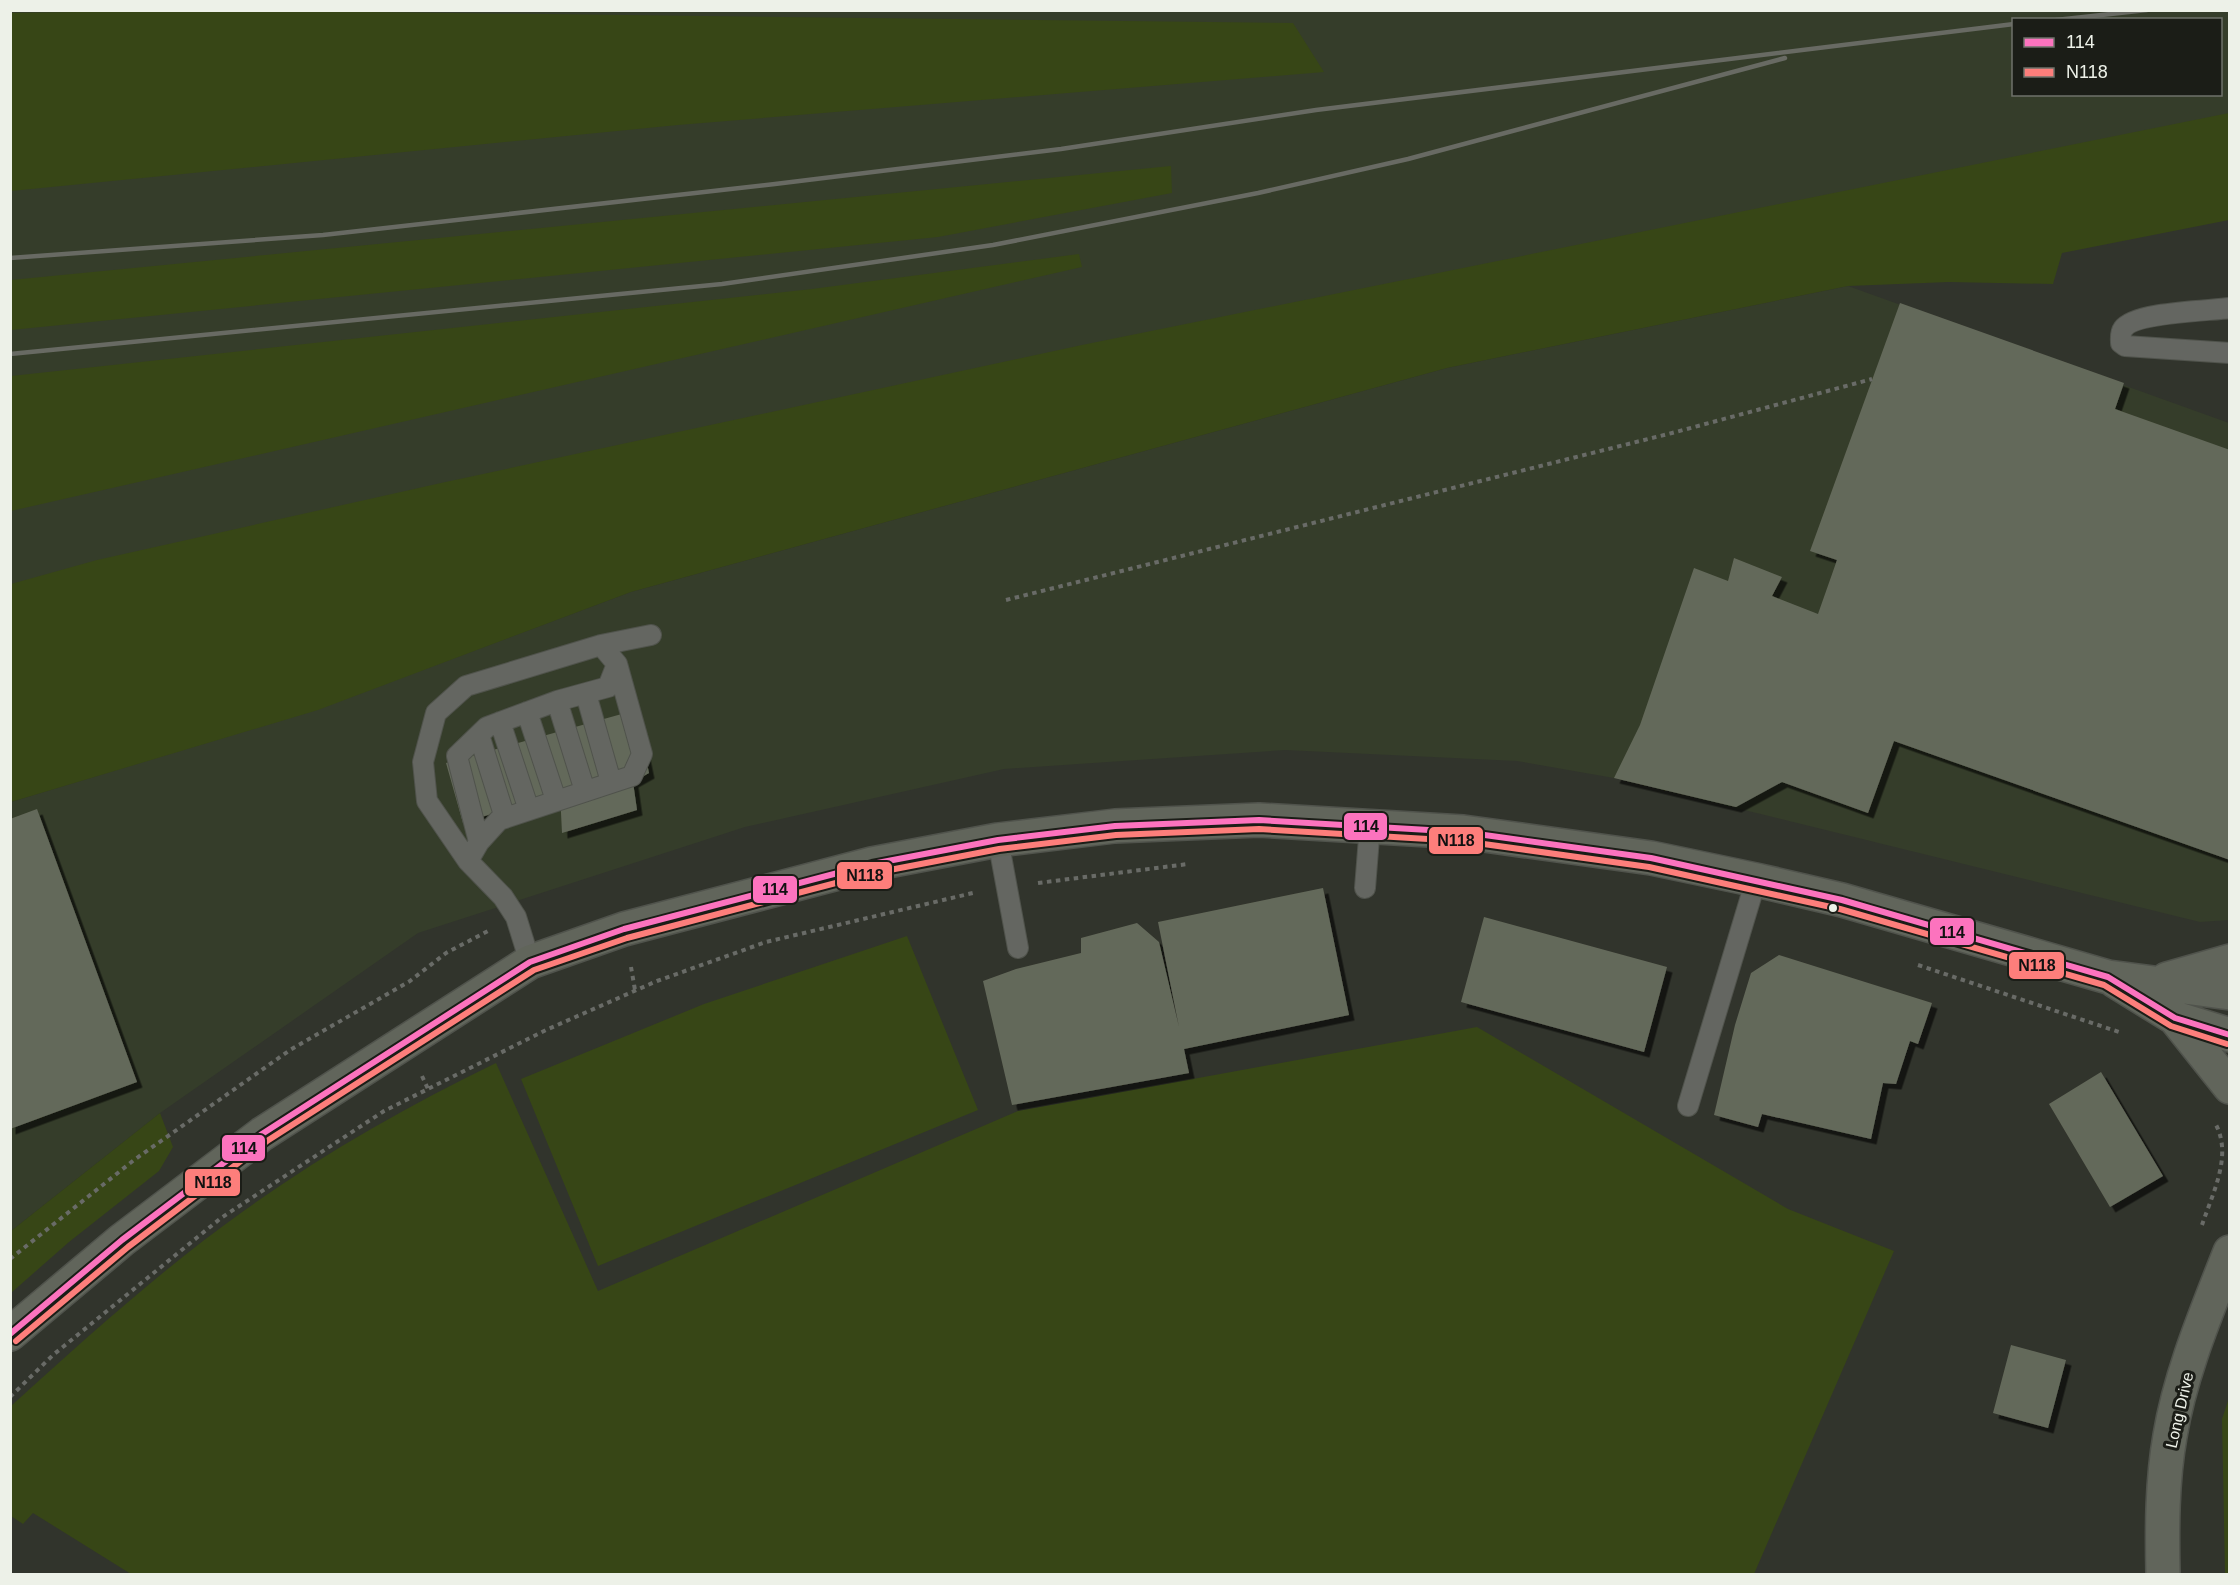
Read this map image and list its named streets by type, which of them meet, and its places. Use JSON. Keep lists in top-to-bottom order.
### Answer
{
  "streets": {
    "street": ["Long Drive"]
  },
  "lines": ["transit line 114", "transit line N118"],
  "legend": ["114", "N118"]
}
